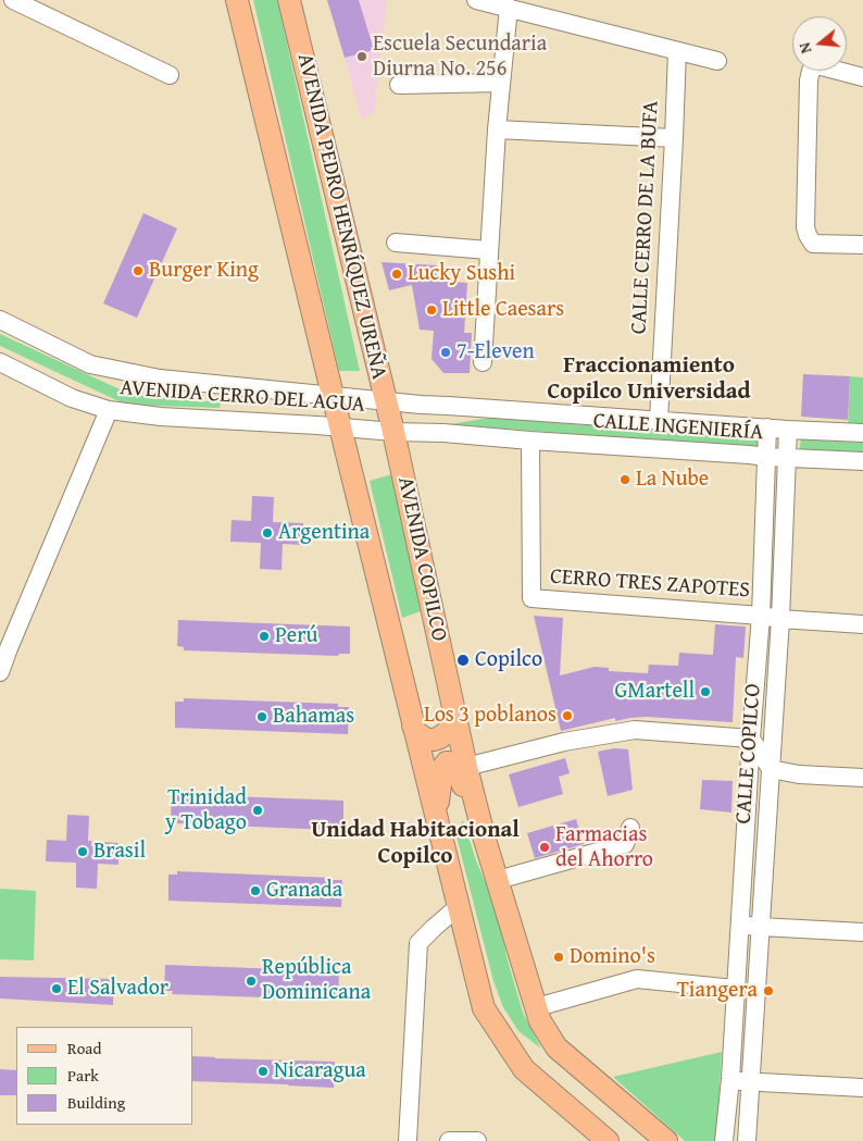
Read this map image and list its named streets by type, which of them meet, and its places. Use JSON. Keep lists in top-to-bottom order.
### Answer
{
  "streets": {
    "main road": ["AVENIDA PEDRO HENRÍQUEZ UREÑA", "AVENIDA COPILCO"],
    "street": [
      "CALLE CERRO DE LA BUFA",
      "AVENIDA CERRO DEL AGUA",
      "CALLE INGENIERÍA",
      "CERRO TRES ZAPOTES",
      "CALLE COPILCO"
    ]
  },
  "crossings": [
    ["AVENIDA PEDRO HENRÍQUEZ UREÑA", "AVENIDA CERRO DEL AGUA"],
    ["AVENIDA PEDRO HENRÍQUEZ UREÑA", "CALLE INGENIERÍA"],
    ["AVENIDA PEDRO HENRÍQUEZ UREÑA", "AVENIDA COPILCO"],
    ["CALLE CERRO DE LA BUFA", "CALLE INGENIERÍA"],
    ["AVENIDA CERRO DEL AGUA", "CALLE INGENIERÍA"],
    ["AVENIDA CERRO DEL AGUA", "AVENIDA COPILCO"],
    ["CALLE INGENIERÍA", "AVENIDA COPILCO"],
    ["CALLE INGENIERÍA", "CERRO TRES ZAPOTES"],
    ["CALLE INGENIERÍA", "CALLE COPILCO"],
    ["CERRO TRES ZAPOTES", "CALLE COPILCO"]
  ],
  "districts": ["Fraccionamiento Copilco Universidad", "Unidad Habitacional Copilco"],
  "places": [
    "Escuela Secundaria Diurna No. 256",
    "Burger King",
    "Lucky Sushi",
    "Little Caesars",
    "7-Eleven",
    "La Nube",
    "Argentina",
    "Perú",
    "Copilco",
    "GMartell",
    "Los 3 poblanos",
    "Bahamas",
    "Trinidad y Tobago",
    "Farmacias del Ahorro",
    "Brasil",
    "Granada",
    "Domino's",
    "República Dominicana",
    "El Salvador",
    "Tiangera",
    "Nicaragua"
  ],
  "legend": ["Road", "Park", "Building"],
  "north": "left"
}
